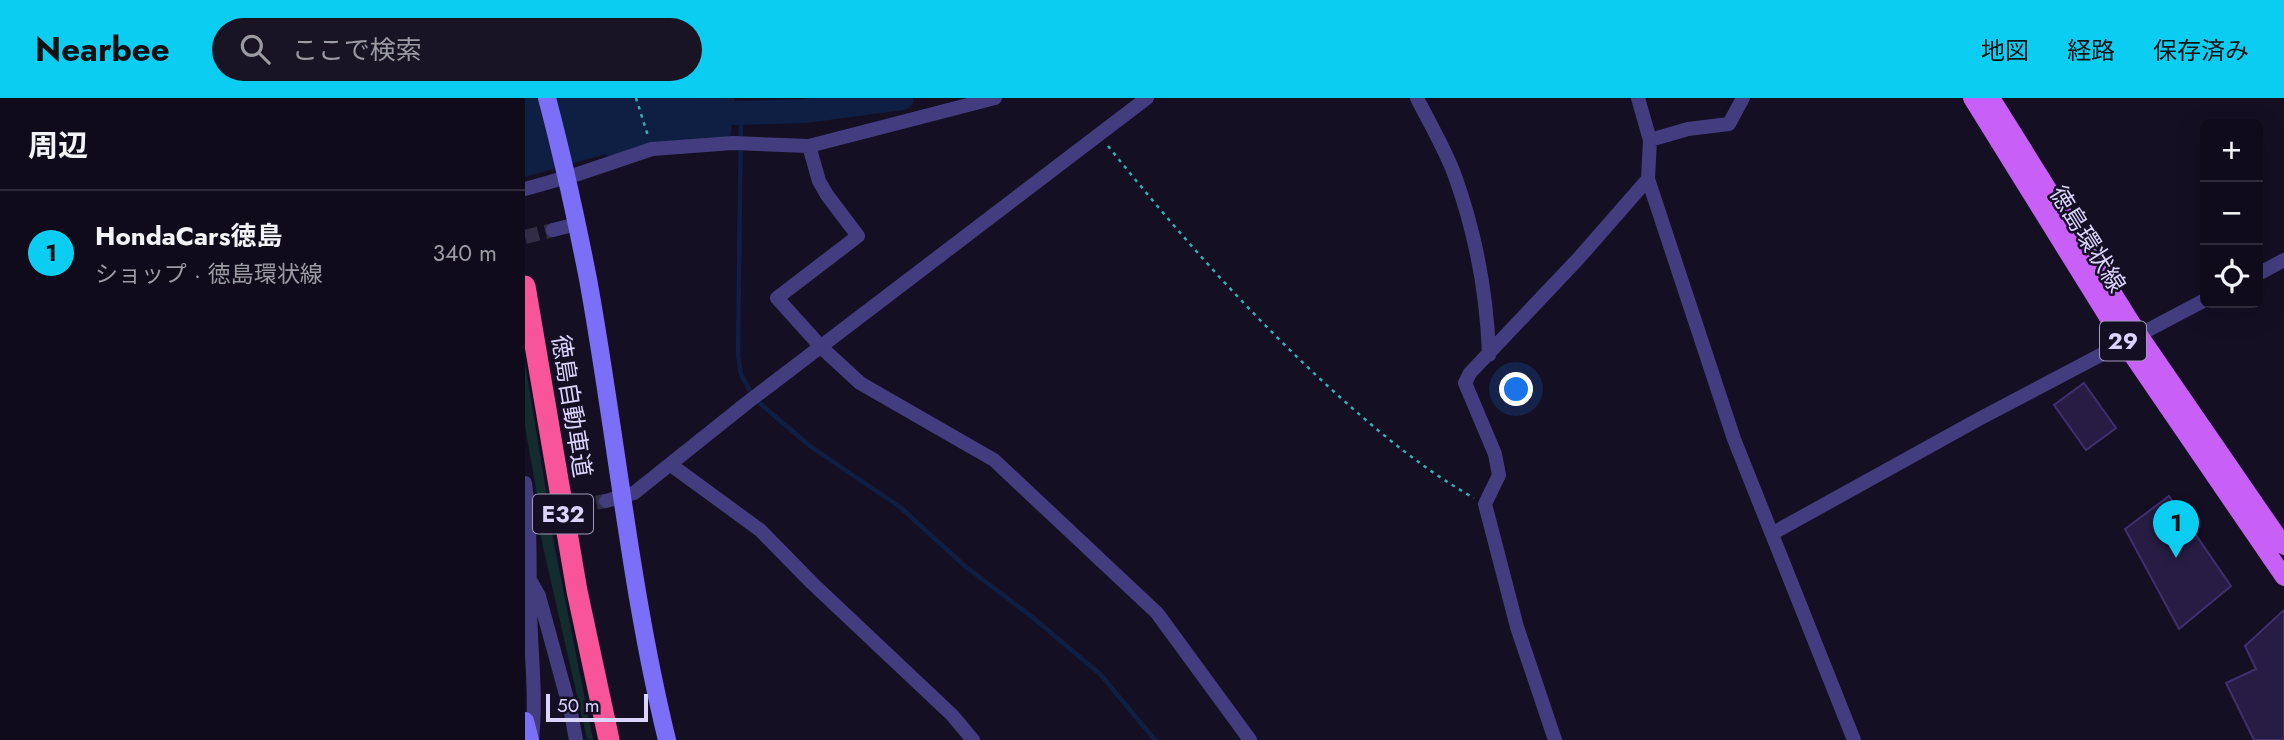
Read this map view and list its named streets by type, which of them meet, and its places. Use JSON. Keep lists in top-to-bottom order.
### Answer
{
  "streets": {
    "highway": ["徳島自動車道", "E32"],
    "main road": ["徳島環状線", "29"]
  },
  "scale_bar": "50 m",
  "page": {
    "header": "Nearbee",
    "search": "ここで検索",
    "nav": ["地図", "経路", "保存済み"],
    "heading": "周辺",
    "map_buttons": ["+", "−"],
    "list": [
      {
        "mark": "1",
        "name": "HondaCars徳島",
        "note": "ショップ · 徳島環状線",
        "value": "340 m"
      }
    ],
    "pins": "1",
    "scale": "50 m"
  }
}
